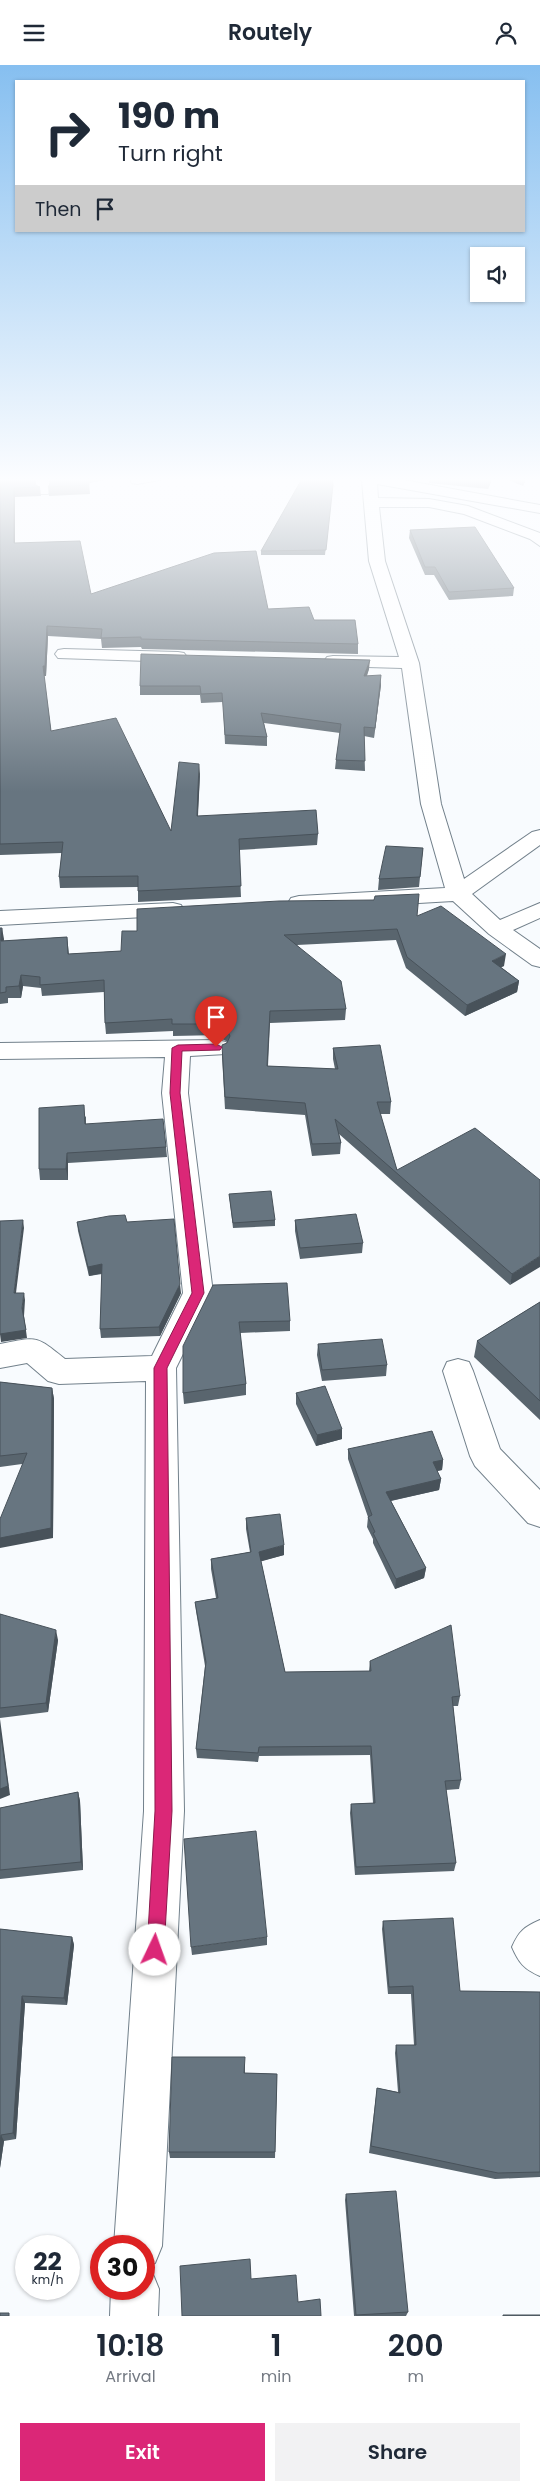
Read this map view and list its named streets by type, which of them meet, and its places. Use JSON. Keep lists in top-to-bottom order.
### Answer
{
  "page": {
    "header": "Routely",
    "turn": ["190 m", "Turn right"],
    "then": "Then",
    "speed": "22 km/h",
    "limit": "30",
    "eta": [
      "10:18",
      "Arrival",
      "1",
      "min",
      "200",
      "m"
    ],
    "buttons": ["Exit", "Share"]
  }
}
